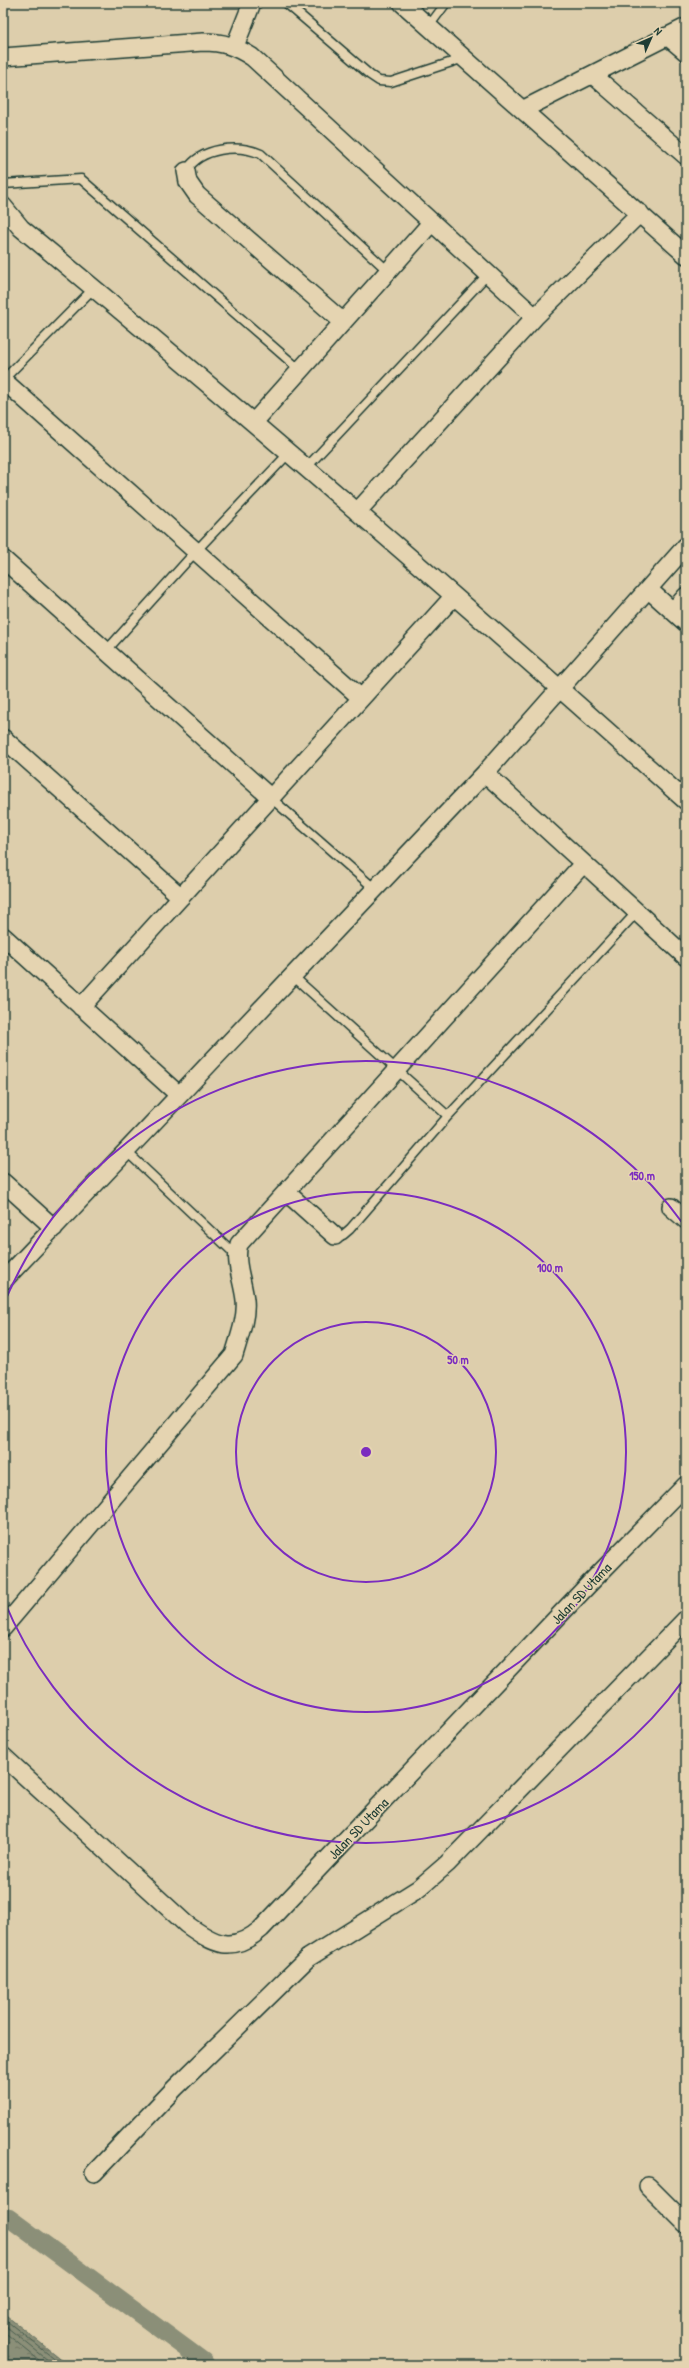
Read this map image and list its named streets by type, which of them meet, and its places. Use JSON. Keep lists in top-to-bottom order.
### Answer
{
  "streets": {
    "street": ["Jalan SD Utama"]
  },
  "north": "top right",
  "rings": ["150 m", "100 m", "50 m"]
}
